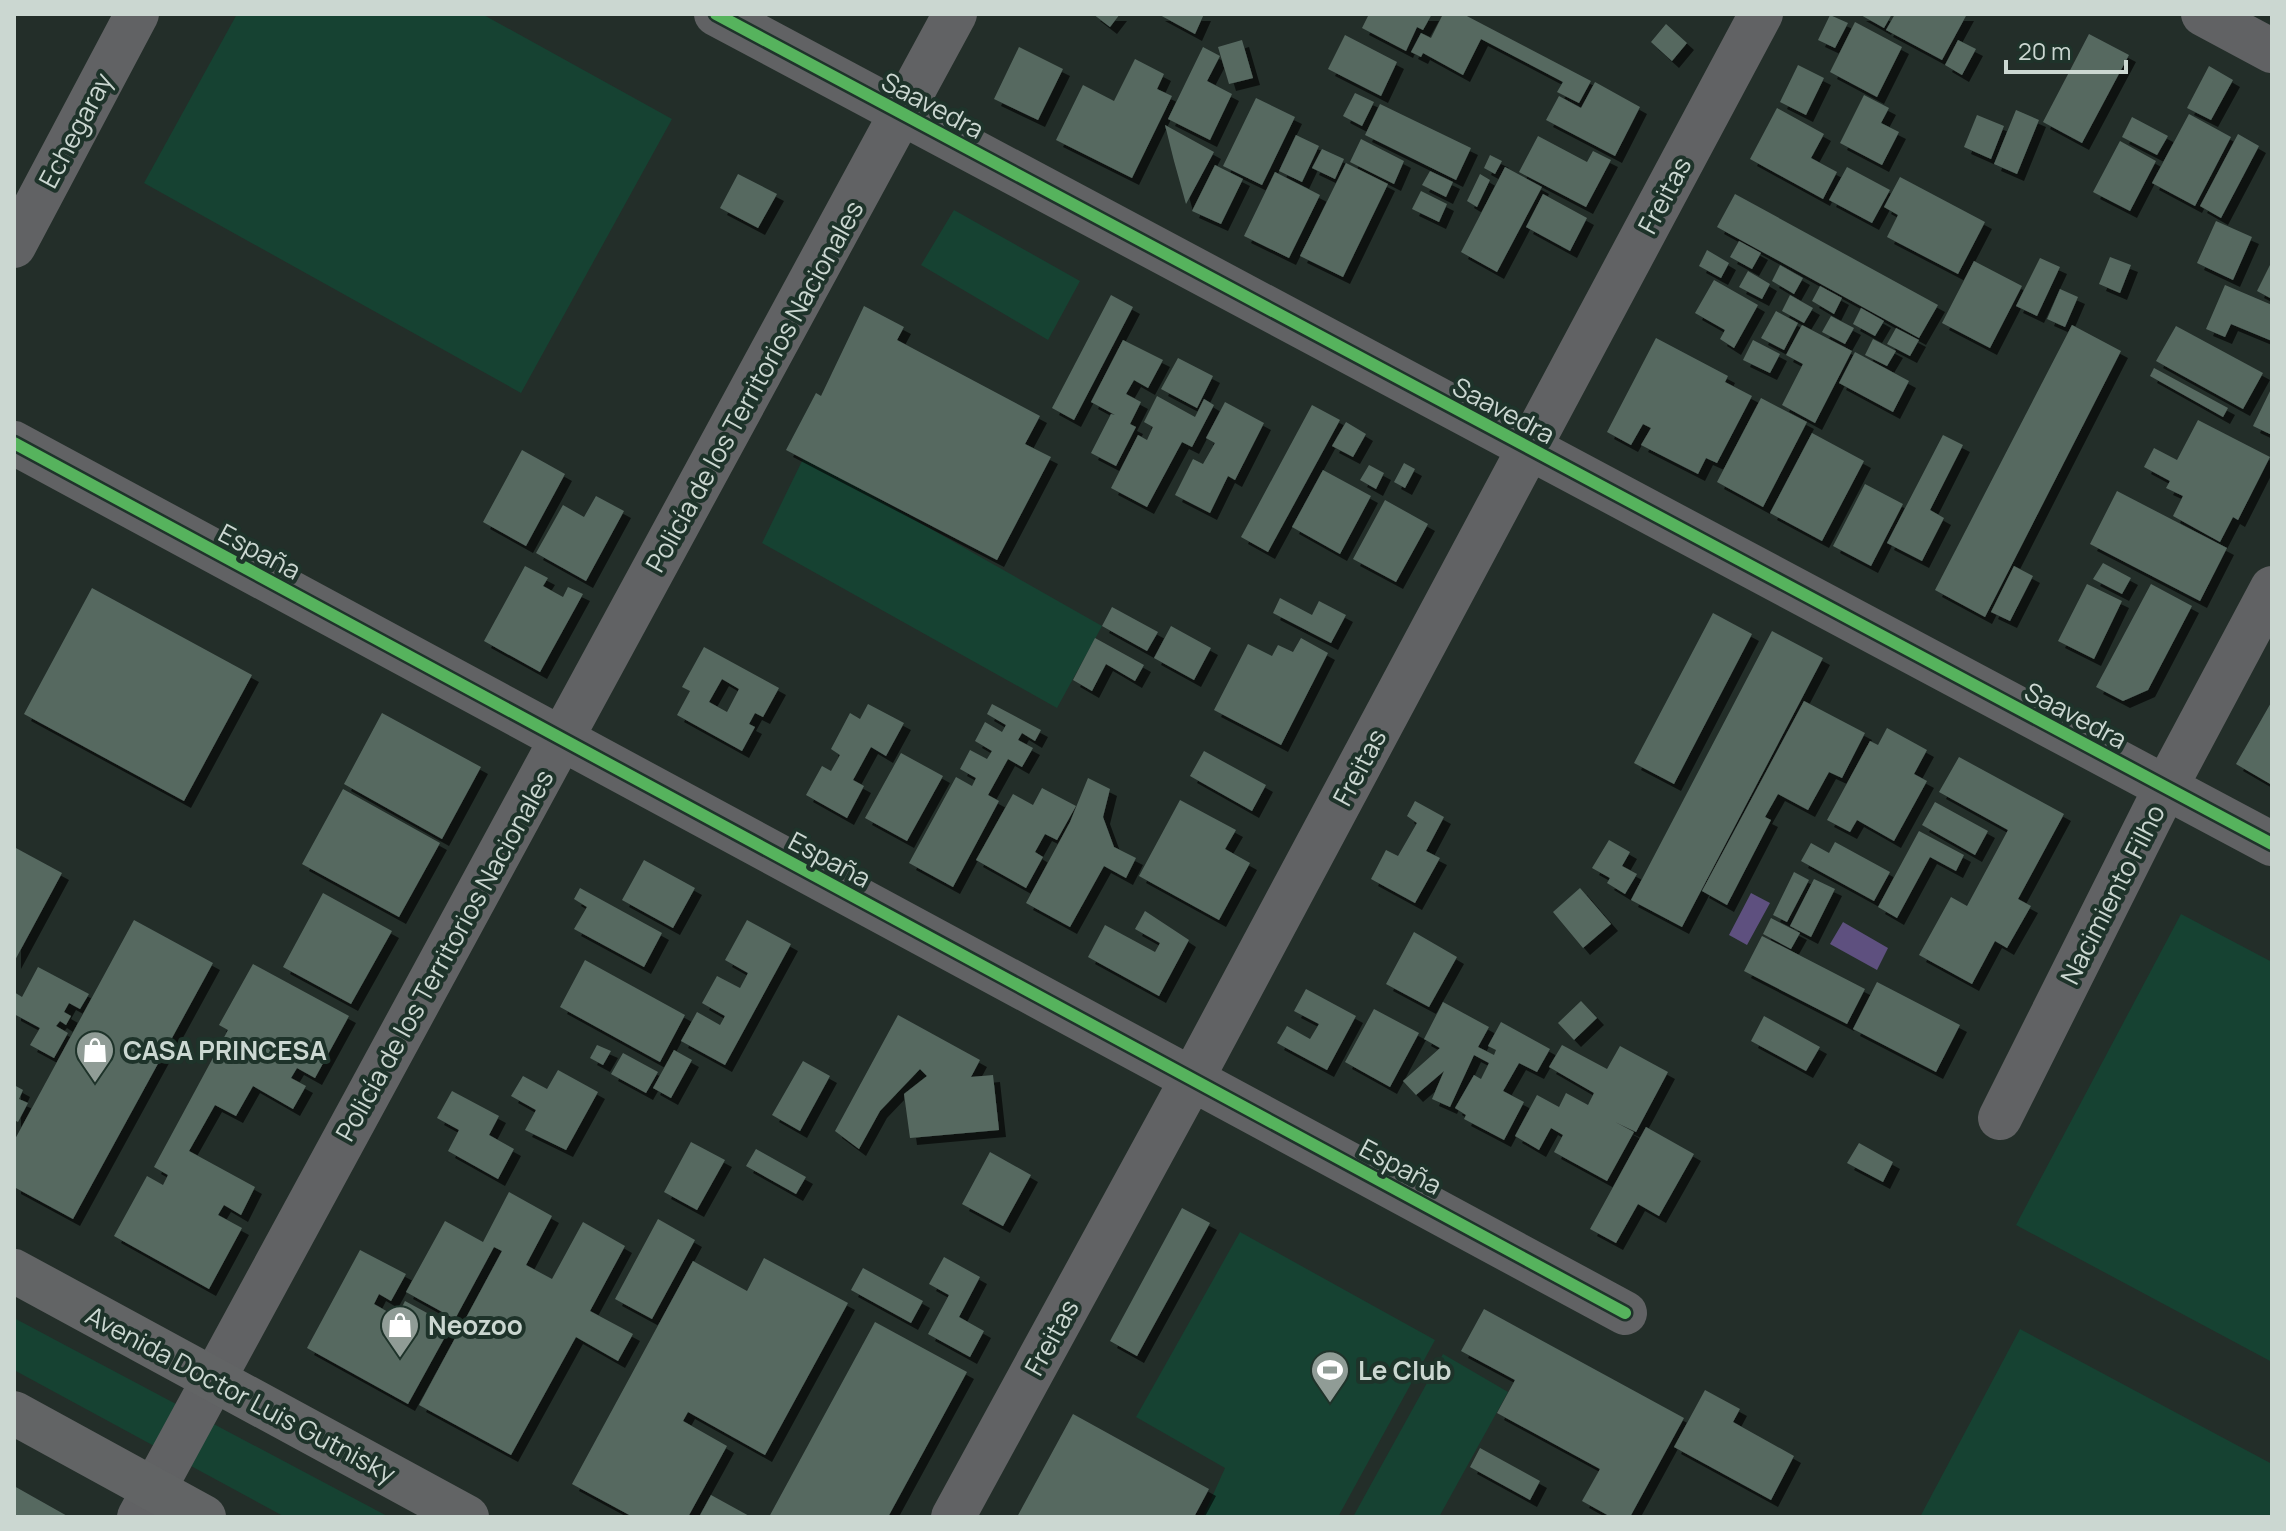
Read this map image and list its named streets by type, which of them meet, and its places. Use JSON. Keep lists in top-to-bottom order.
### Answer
{
  "streets": {
    "main road": ["Avenida Doctor Luis Gutnisky"],
    "street": [
      "Saavedra",
      "Echegaray",
      "Freitas",
      "Policía de los Territorios Nacionales",
      "España",
      "Nacimiento Filho"
    ]
  },
  "crossings": [
    ["Saavedra", "Freitas"],
    ["Saavedra", "Policía de los Territorios Nacionales"],
    ["Saavedra", "Nacimiento Filho"],
    ["Freitas", "España"],
    ["Policía de los Territorios Nacionales", "España"],
    ["Policía de los Territorios Nacionales", "Avenida Doctor Luis Gutnisky"]
  ],
  "places": {
    "shop": ["CASA PRINCESA", "Neozoo"],
    "sports": ["Le Club"]
  },
  "scale_bar": "20 m"
}
